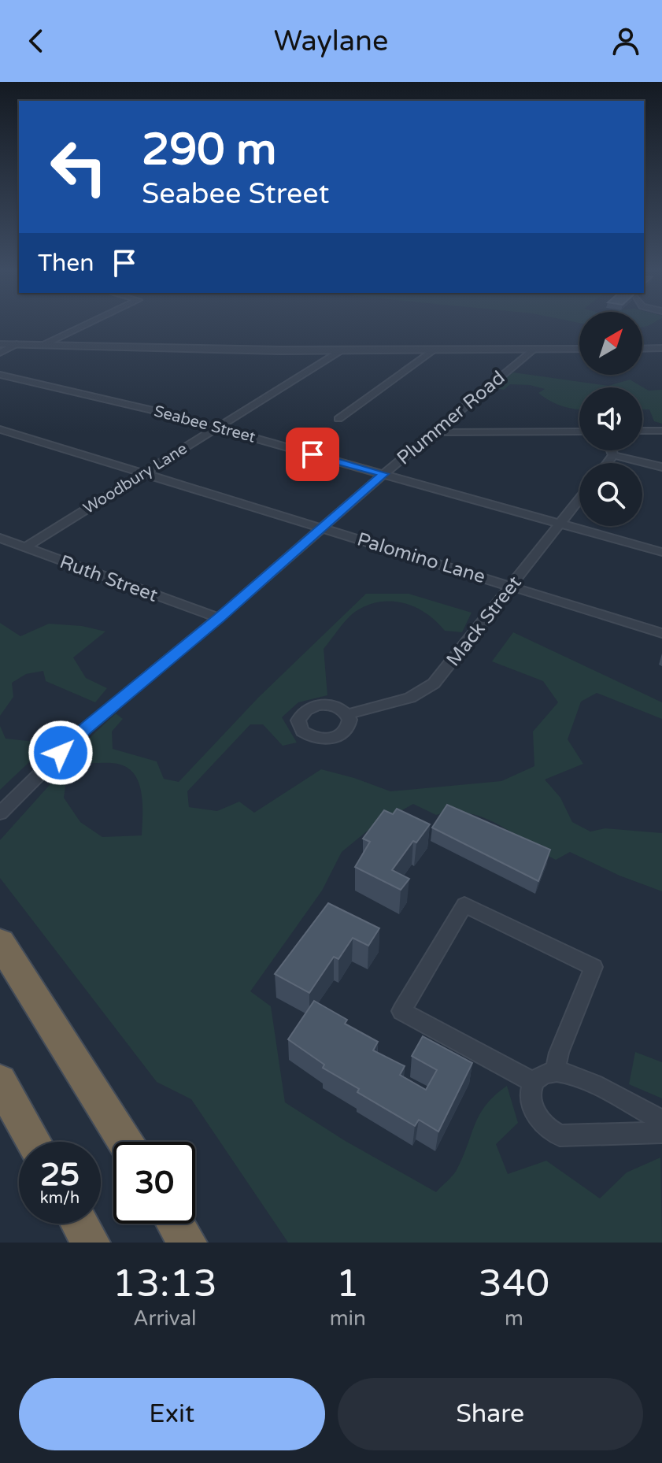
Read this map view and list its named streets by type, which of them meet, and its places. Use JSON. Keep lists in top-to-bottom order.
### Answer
{
  "streets": {
    "street": [
      "Plummer Road",
      "Seabee Street",
      "Woodbury Lane",
      "Palomino Lane",
      "Ruth Street",
      "Mack Street"
    ]
  },
  "crossings": [
    ["Plummer Road", "Seabee Street"],
    ["Plummer Road", "Palomino Lane"],
    ["Plummer Road", "Ruth Street"],
    ["Seabee Street", "Woodbury Lane"],
    ["Seabee Street", "Mack Street"],
    ["Woodbury Lane", "Palomino Lane"],
    ["Woodbury Lane", "Ruth Street"],
    ["Palomino Lane", "Mack Street"]
  ],
  "north": "top right",
  "page": {
    "header": "Waylane",
    "turn": ["290 m", "Seabee Street"],
    "then": "Then",
    "speed": "25 km/h",
    "limit": "30",
    "eta": [
      "13:13",
      "Arrival",
      "1",
      "min",
      "340",
      "m"
    ],
    "buttons": ["Exit", "Share"]
  }
}
